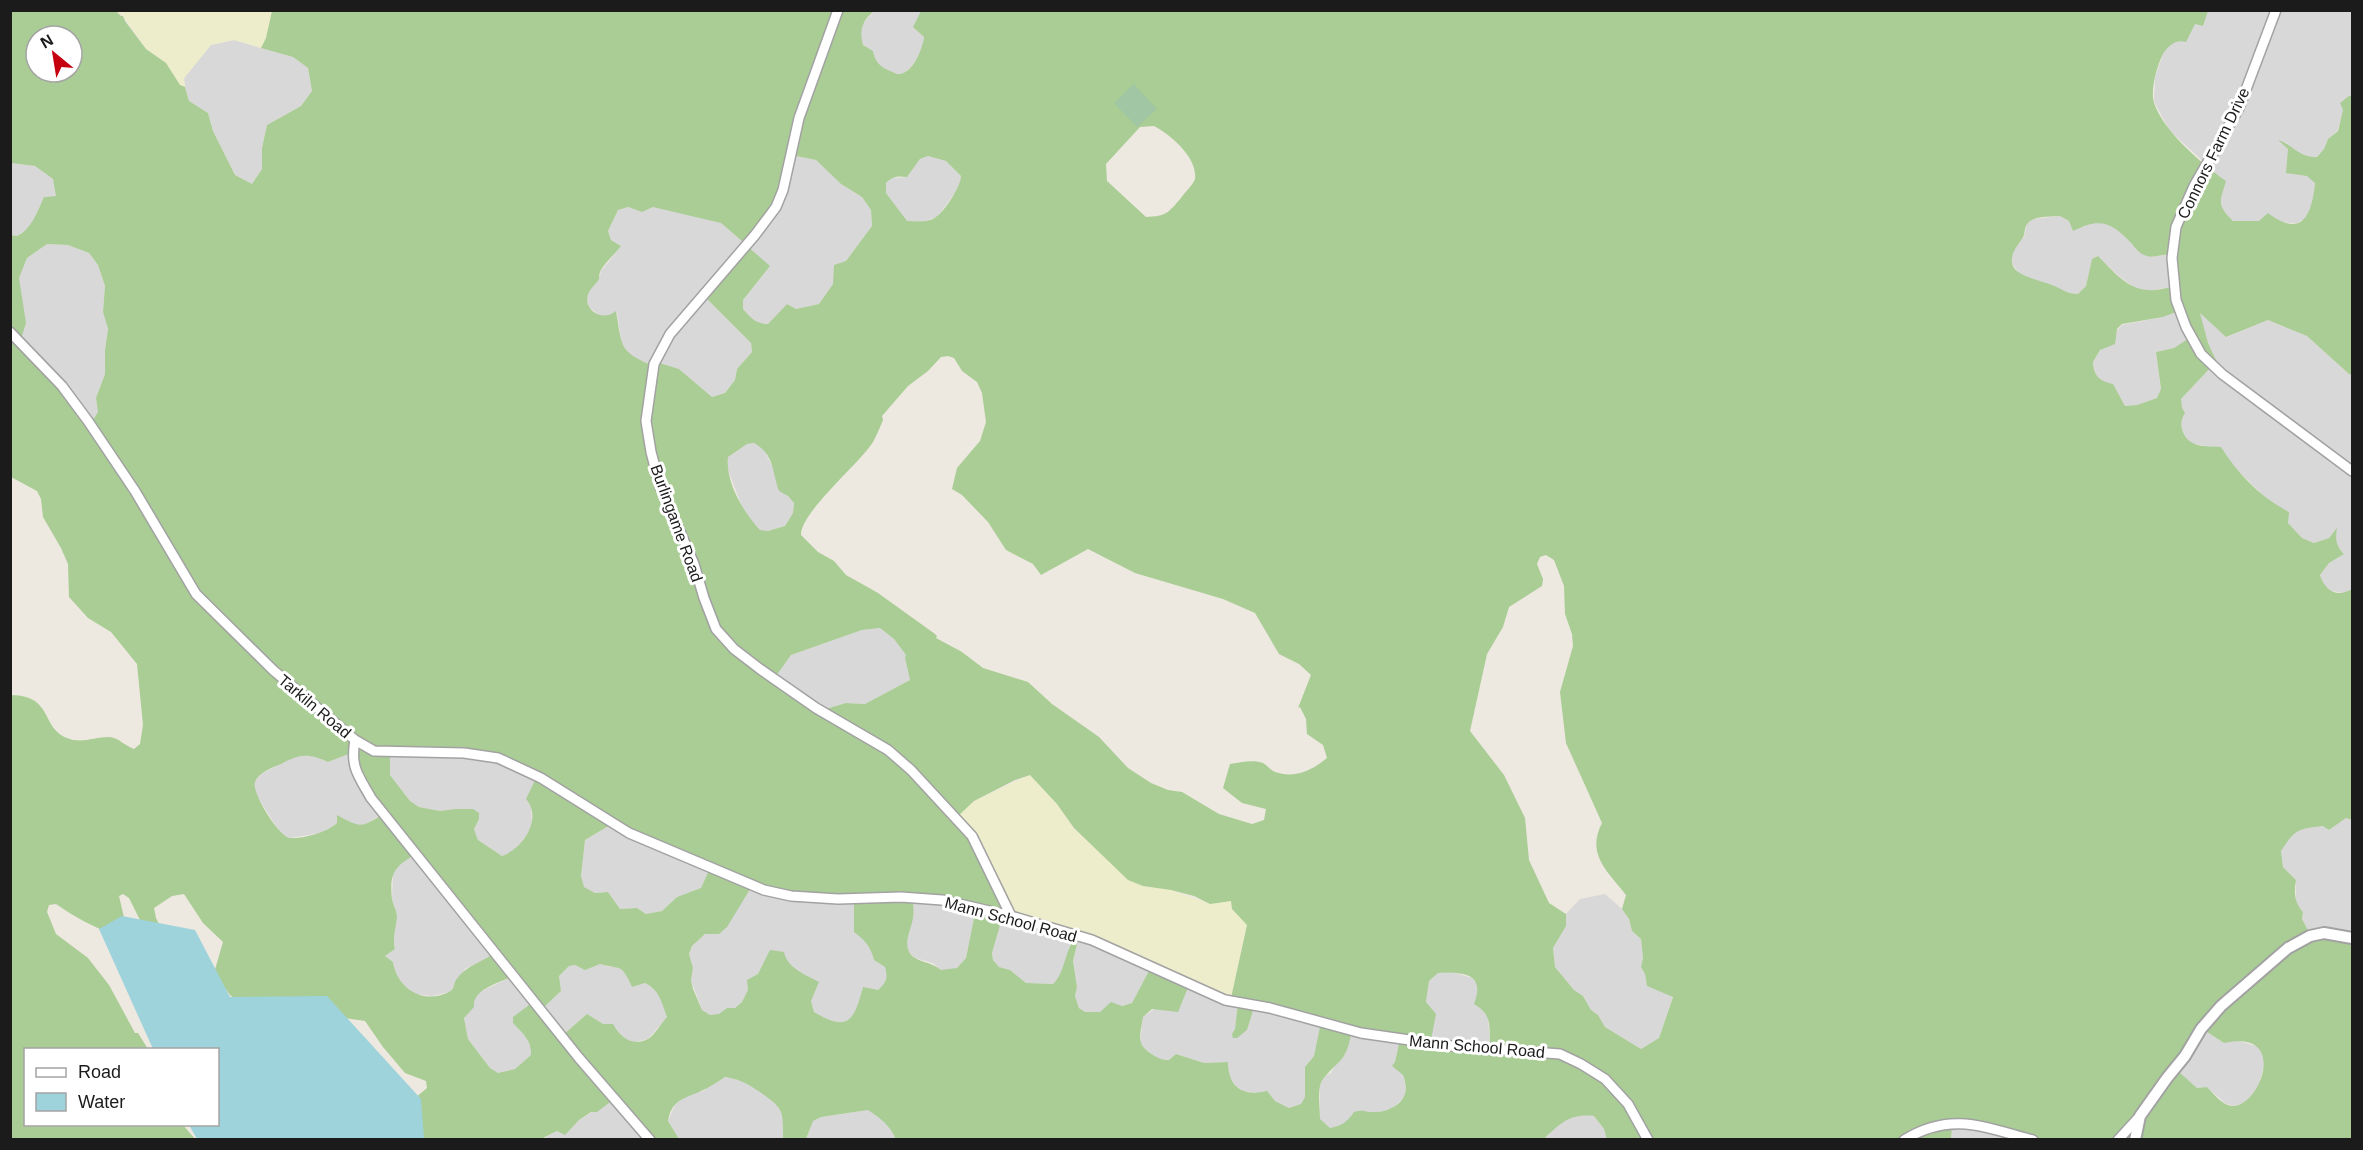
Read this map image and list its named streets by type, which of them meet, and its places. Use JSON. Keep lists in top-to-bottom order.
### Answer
{
  "streets": {
    "street": [
      "Connors Farm Drive",
      "Burlingame Road",
      "Tarkiln Road",
      "Mann School Road"
    ]
  },
  "crossings": [
    ["Burlingame Road", "Mann School Road"],
    ["Tarkiln Road", "Mann School Road"]
  ],
  "legend": ["Road", "Water"],
  "north": "top left"
}
